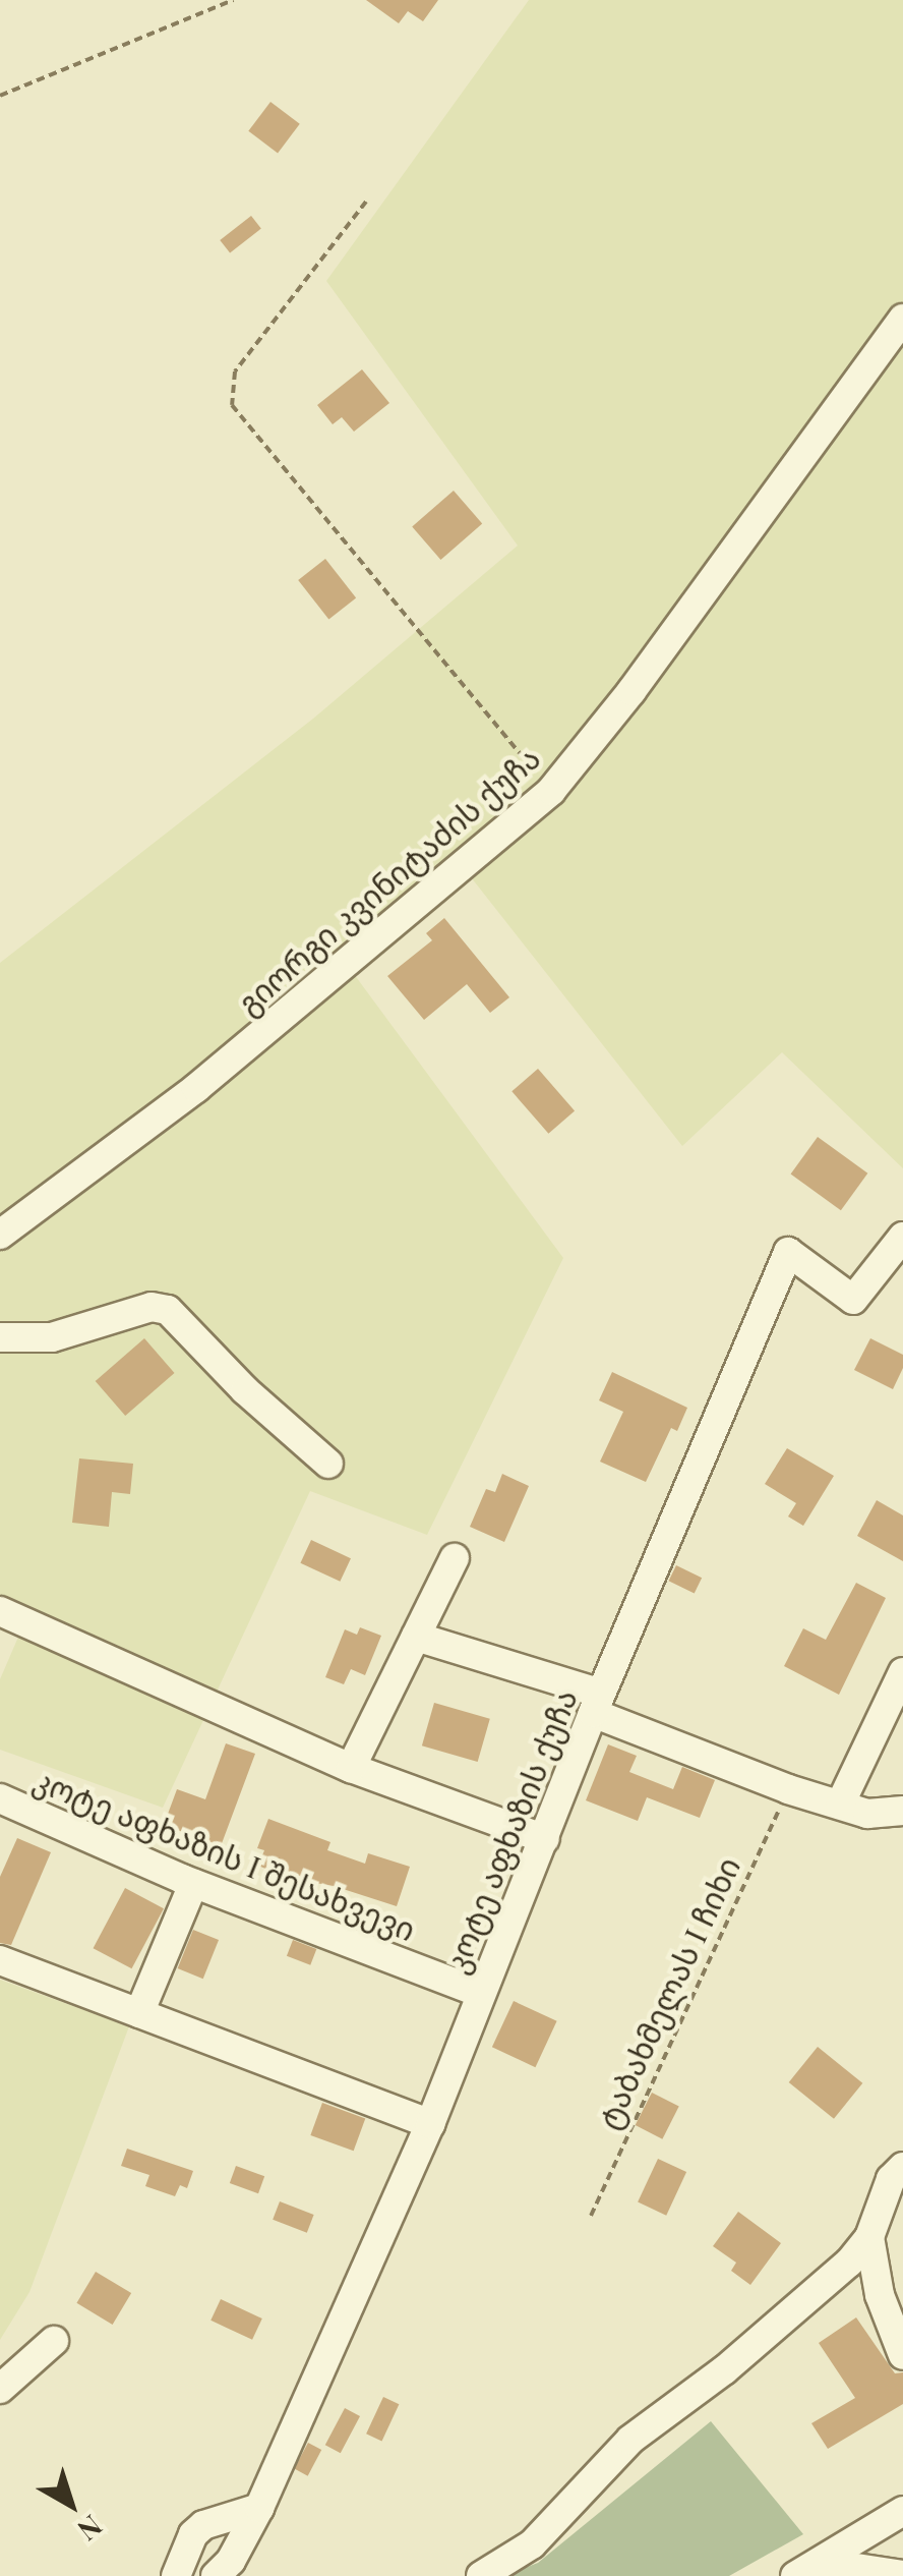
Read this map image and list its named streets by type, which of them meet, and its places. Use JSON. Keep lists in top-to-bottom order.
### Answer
{
  "streets": {
    "street": ["გიორგი კვინიტაძის ქუჩა", "კოტე აფხაზის ქუჩა", "კოტე აფხაზის I შესახვევი"],
    "path": ["ტაბახმელას I ჩიხი"]
  },
  "crossings": [
    ["კოტე აფხაზის ქუჩა", "კოტე აფხაზის I შესახვევი"]
  ],
  "north": "bottom right"
}
